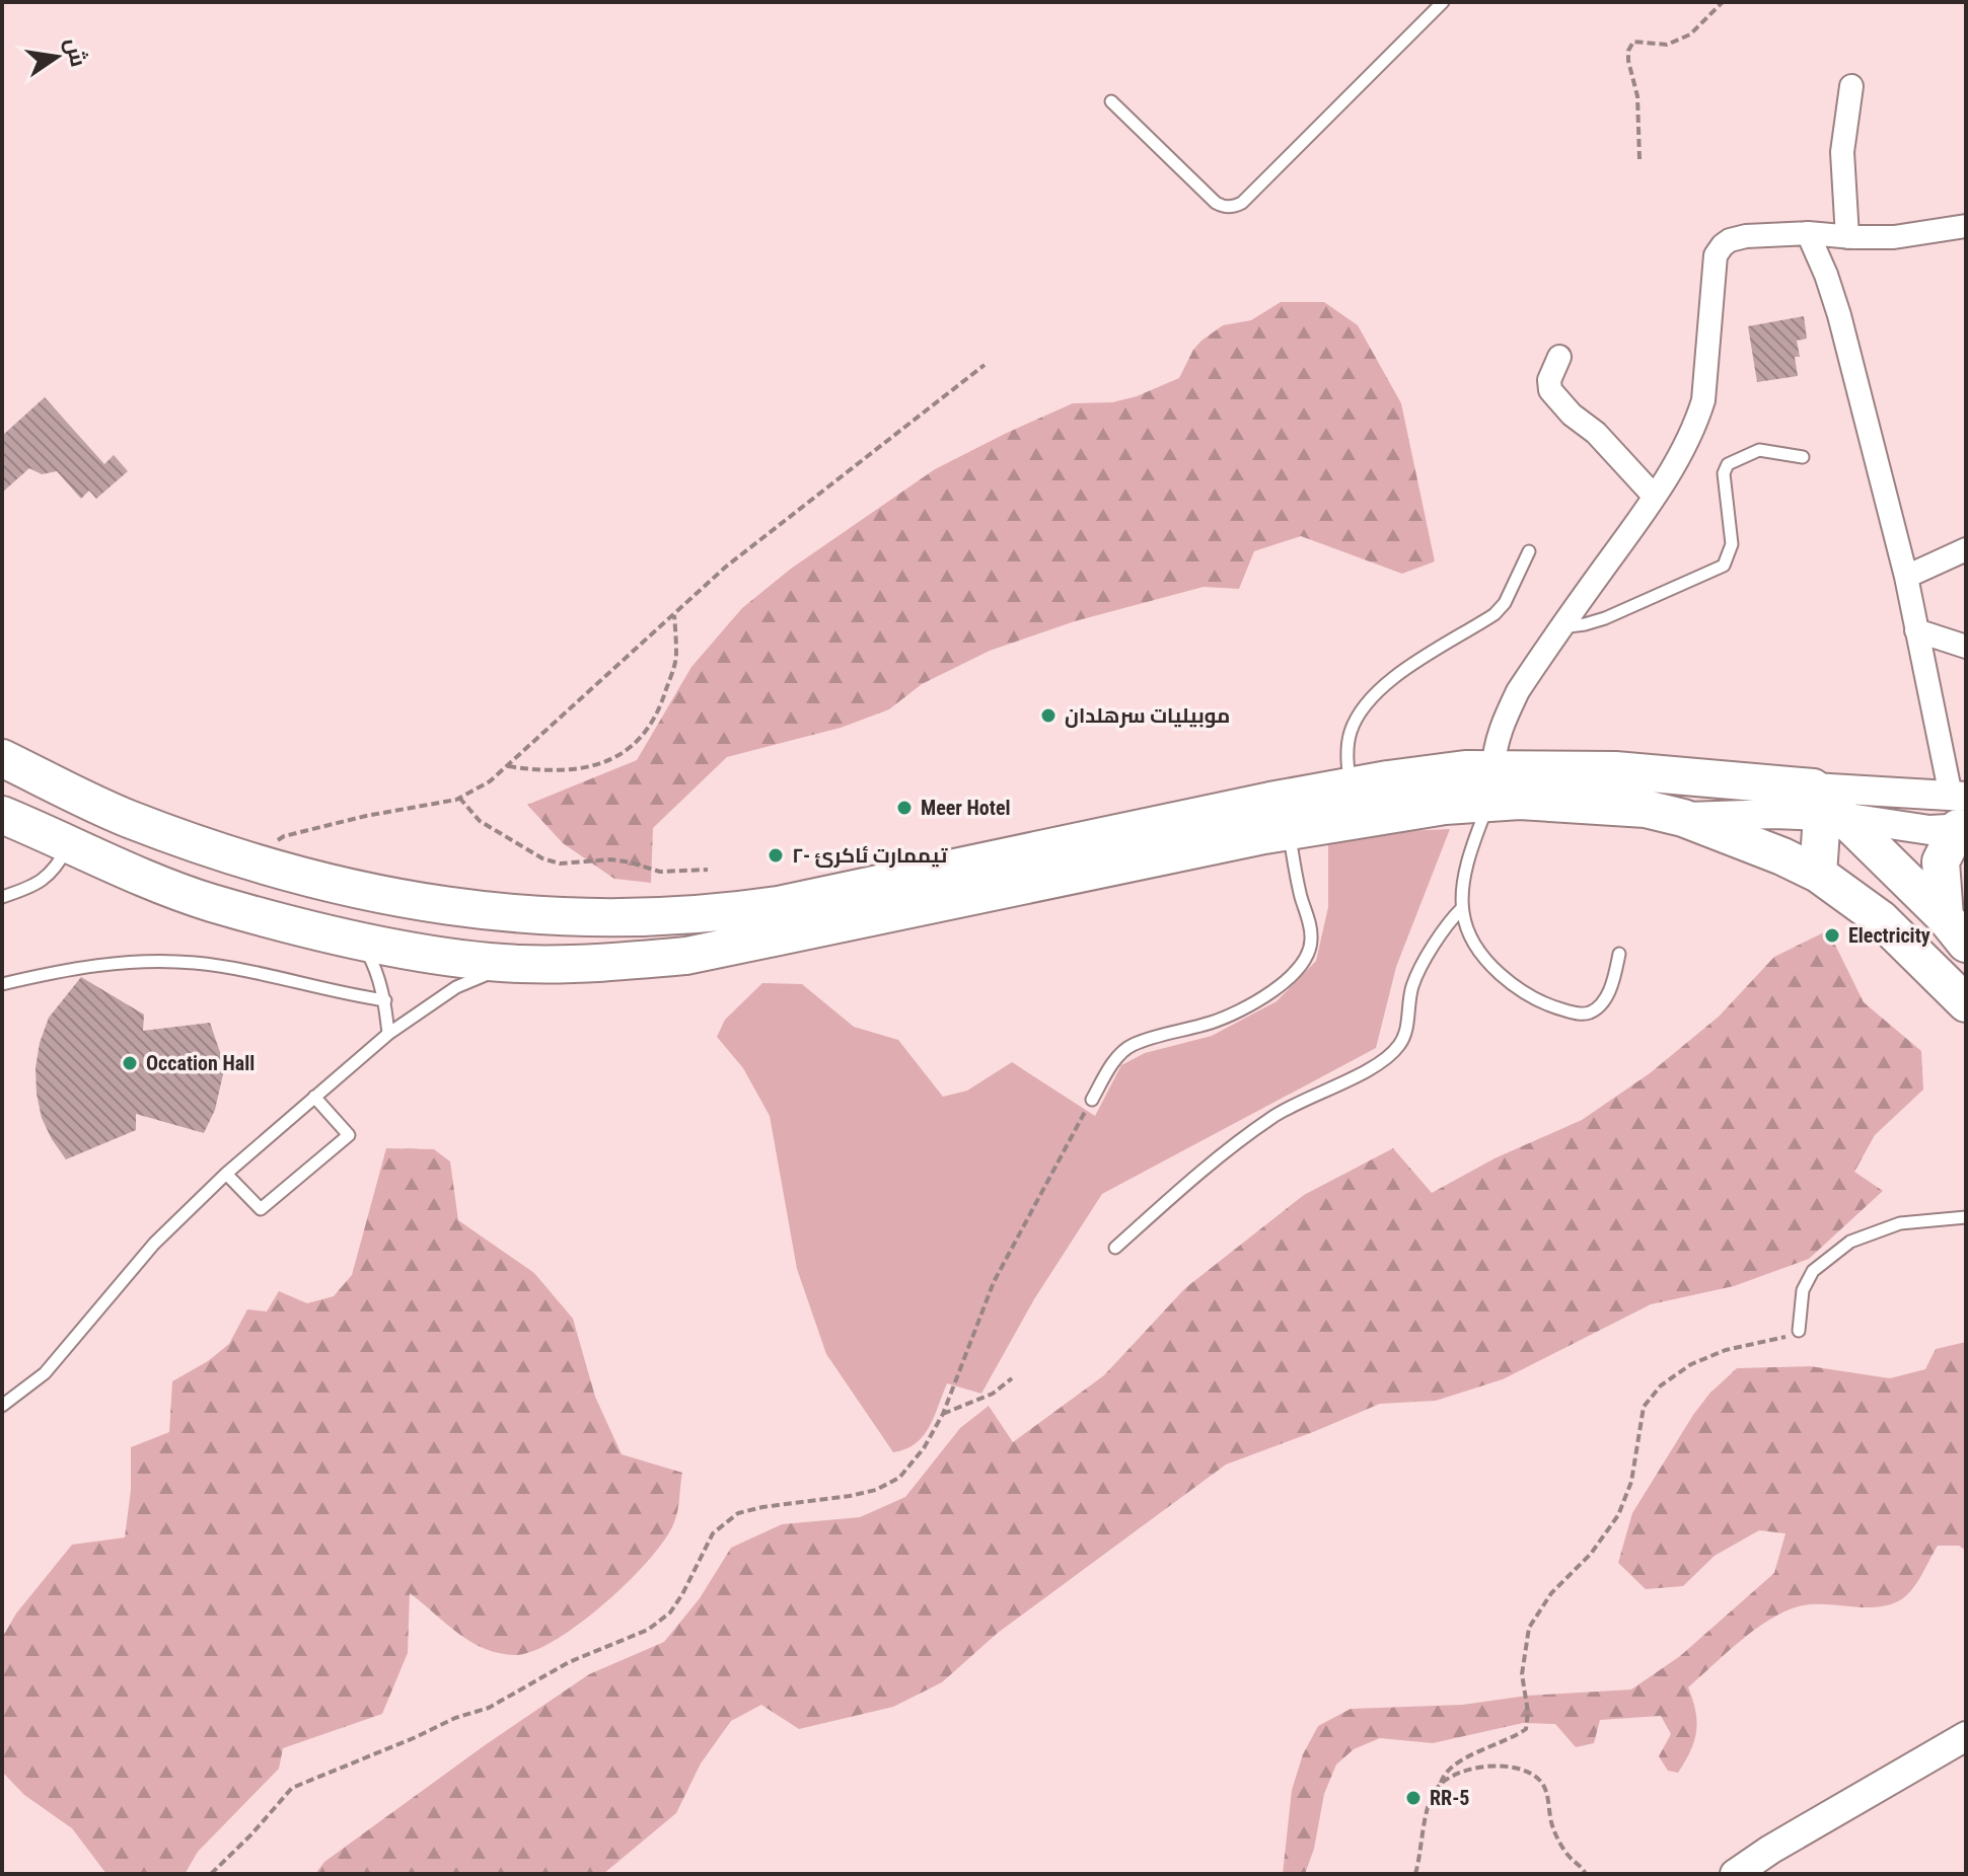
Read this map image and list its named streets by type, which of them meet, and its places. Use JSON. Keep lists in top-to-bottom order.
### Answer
{
  "places": [
    "موبيليات سرهلدان",
    "Meer Hotel",
    "تيممارت ئاكرئ -٢",
    "Electricity",
    "Occation Hall",
    "RR-5"
  ],
  "north": "right"
}
